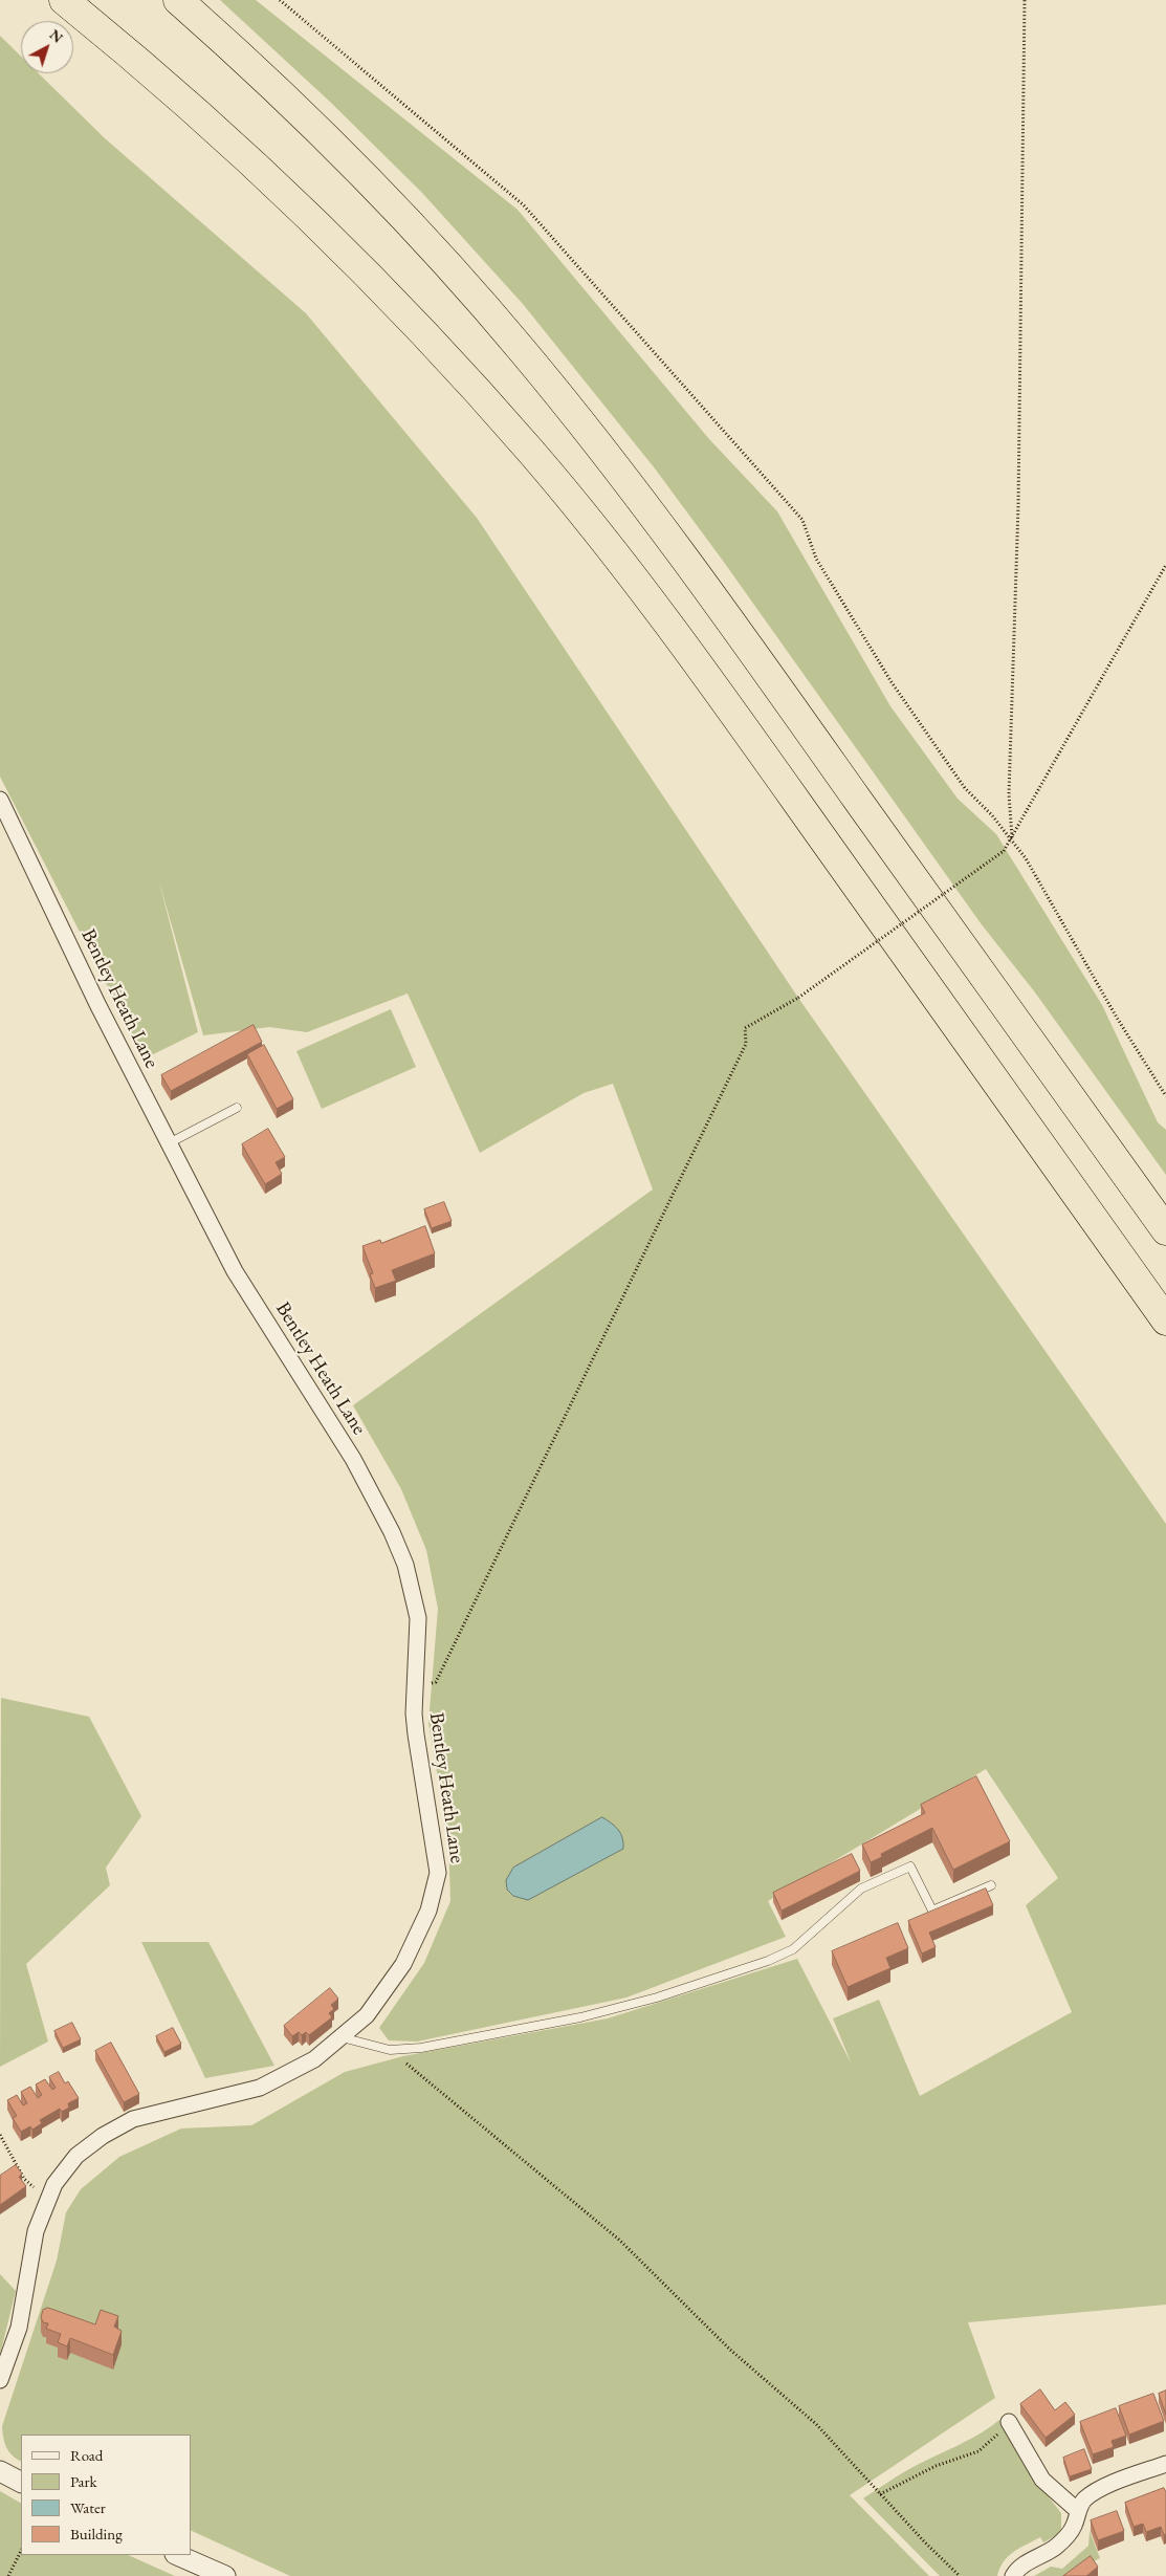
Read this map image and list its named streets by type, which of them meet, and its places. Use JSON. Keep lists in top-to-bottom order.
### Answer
{
  "streets": {
    "street": ["Bentley Heath Lane"]
  },
  "legend": [
    "Road",
    "Park",
    "Water",
    "Building"
  ],
  "north": "top right"
}
